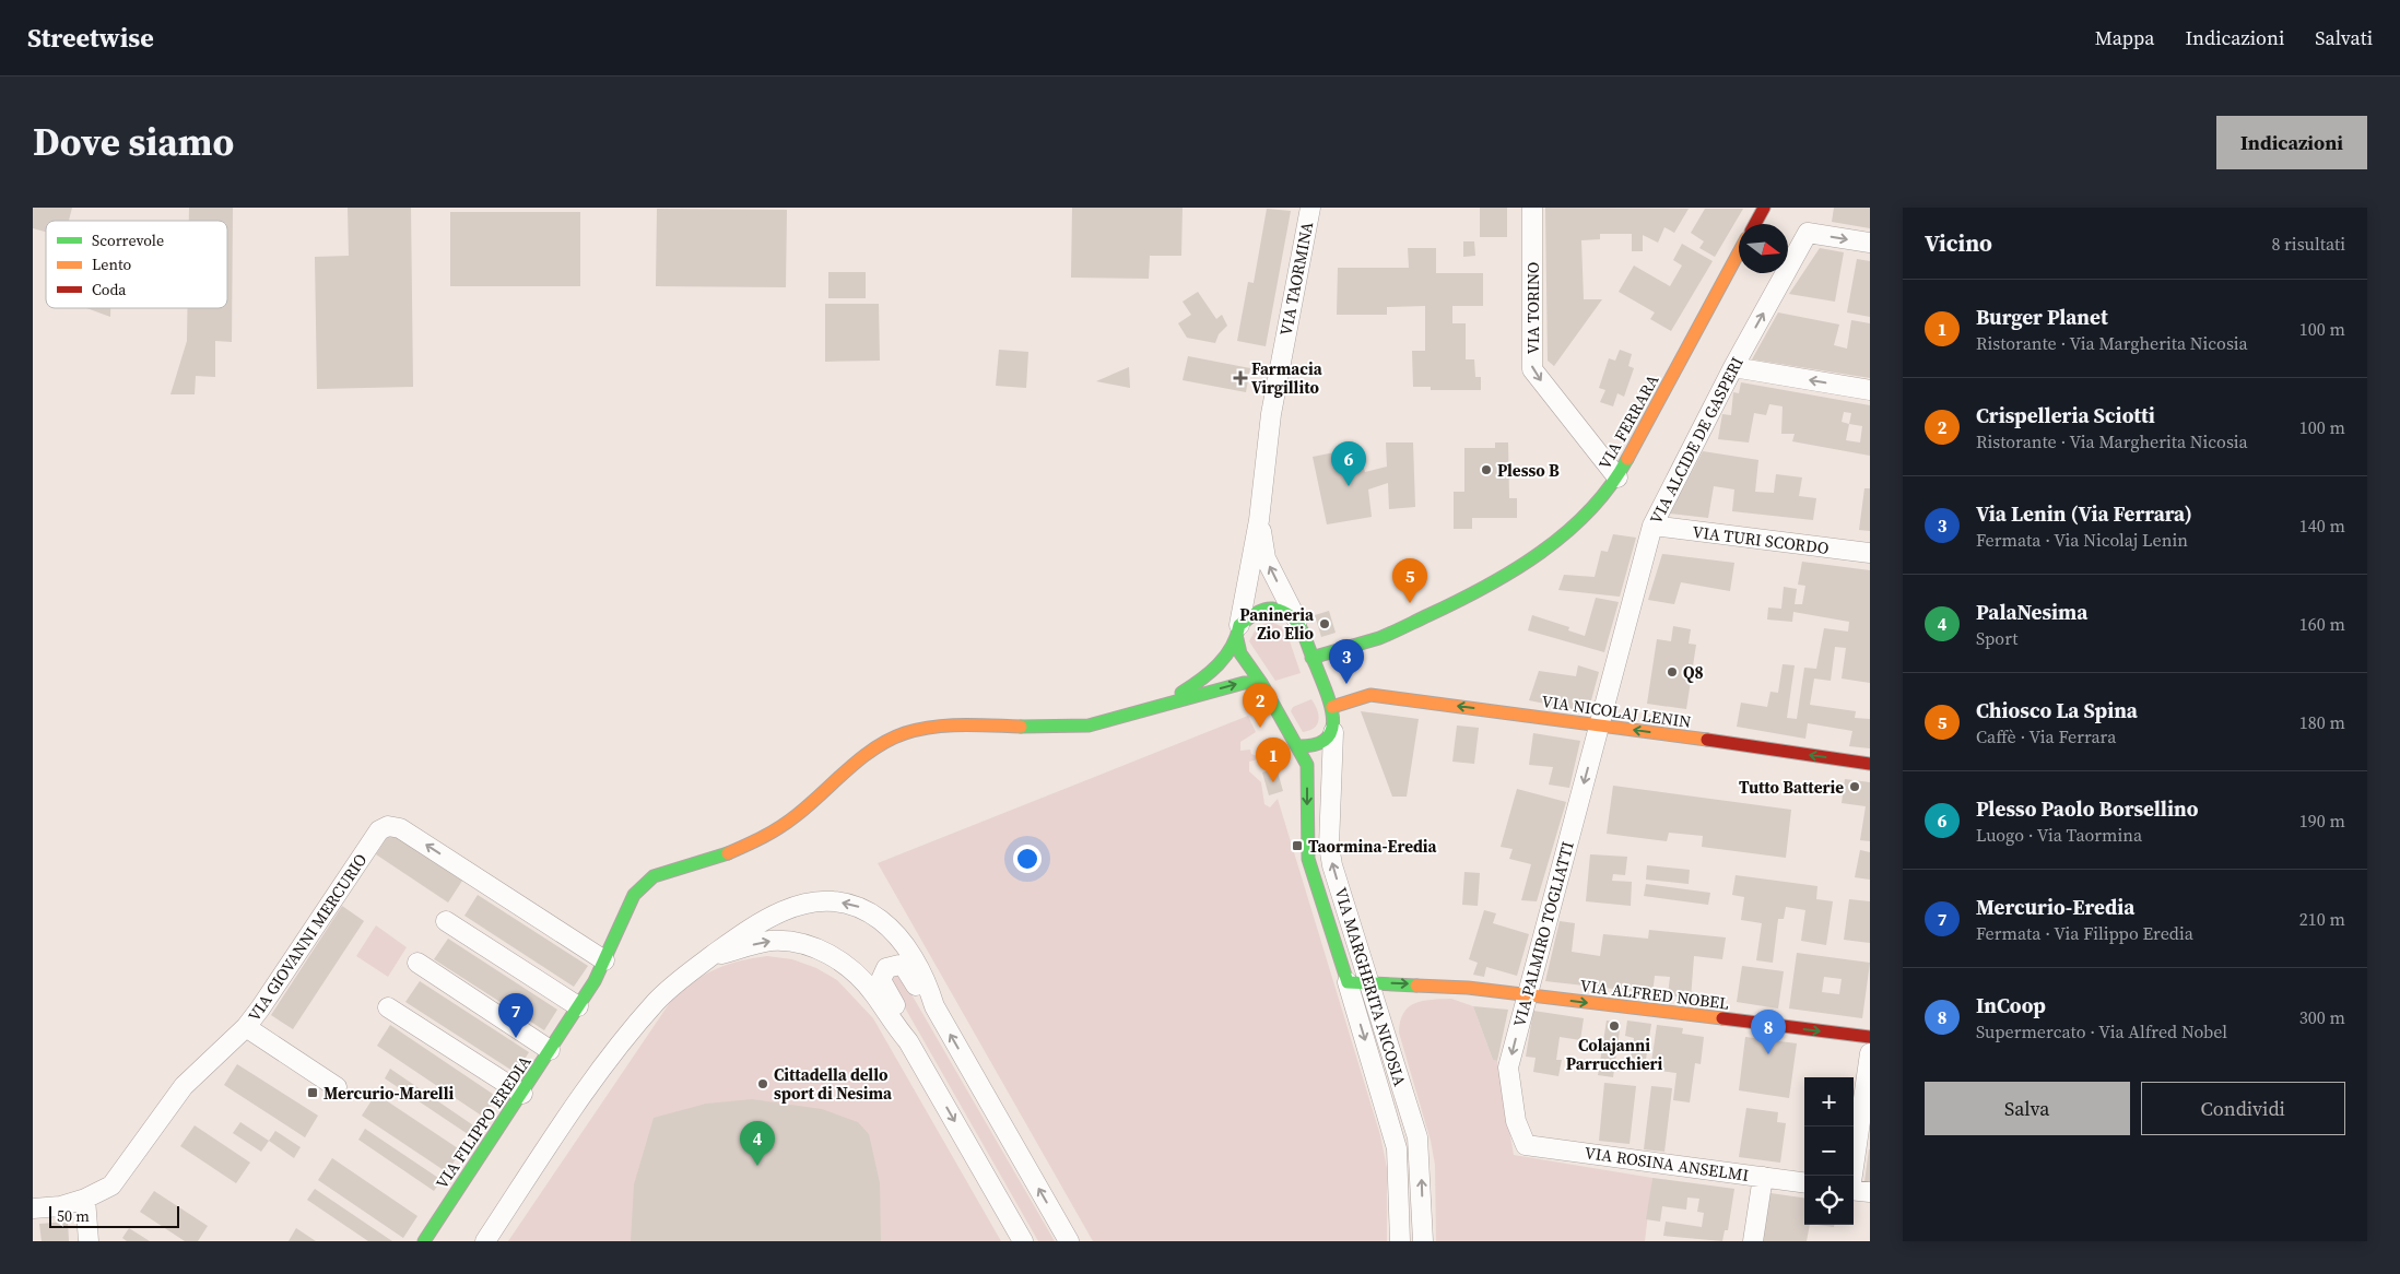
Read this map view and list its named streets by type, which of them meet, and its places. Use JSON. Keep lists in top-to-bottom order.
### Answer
{
  "streets": {
    "main road": [
      "VIA FERRARA",
      "VIA NICOLAJ LENIN",
      "VIA MARGHERITA NICOSIA",
      "VIA ALFRED NOBEL",
      "VIA FILIPPO EREDIA"
    ],
    "street": [
      "VIA TAORMINA",
      "VIA TORINO",
      "VIA ALCIDE DE GASPERI",
      "VIA TURI SCORDO",
      "VIA PALMIRO TOGLIATTI",
      "VIA GIOVANNI MERCURIO",
      "VIA ROSINA ANSELMI"
    ]
  },
  "crossings": [
    ["VIA TORINO", "VIA FERRARA"],
    ["VIA ALCIDE DE GASPERI", "VIA TURI SCORDO"],
    ["VIA ALCIDE DE GASPERI", "VIA NICOLAJ LENIN"],
    ["VIA ALCIDE DE GASPERI", "VIA PALMIRO TOGLIATTI"],
    ["VIA NICOLAJ LENIN", "VIA PALMIRO TOGLIATTI"],
    ["VIA PALMIRO TOGLIATTI", "VIA ALFRED NOBEL"],
    ["VIA PALMIRO TOGLIATTI", "VIA ROSINA ANSELMI"],
    ["VIA GIOVANNI MERCURIO", "VIA FILIPPO EREDIA"],
    ["VIA MARGHERITA NICOSIA", "VIA ALFRED NOBEL"]
  ],
  "one_way": [
    "VIA TORINO",
    "VIA NICOLAJ LENIN",
    "VIA PALMIRO TOGLIATTI",
    "VIA ALFRED NOBEL"
  ],
  "places": {
    "health": ["Farmacia Virgillito"],
    "other": [
      "Plesso B",
      "Panineria Zio Elio",
      "Q8",
      "Tutto Batterie",
      "Colajanni Parrucchieri",
      "Cittadella dello sport di Nesima"
    ],
    "transit": ["Taormina-Eredia", "Mercurio-Marelli"]
  },
  "legend": ["Scorrevole", "Lento", "Coda"],
  "scale_bar": "50 m",
  "north": "right",
  "page": {
    "header": "Streetwise",
    "nav": ["Mappa", "Indicazioni", "Salvati"],
    "title": "Dove siamo",
    "buttons": [
      "Indicazioni",
      ["Salva", "Condividi"]
    ],
    "heading": ["Vicino", "8 risultati"],
    "list": [
      {
        "mark": "1",
        "name": "Burger Planet",
        "note": "Ristorante · Via Margherita Nicosia",
        "value": "100 m"
      },
      {
        "mark": "2",
        "name": "Crispelleria Sciotti",
        "note": "Ristorante · Via Margherita Nicosia",
        "value": "100 m"
      },
      {
        "mark": "3",
        "name": "Via Lenin (Via Ferrara)",
        "note": "Fermata · Via Nicolaj Lenin",
        "value": "140 m"
      },
      {
        "mark": "4",
        "name": "PalaNesima",
        "note": "Sport",
        "value": "160 m"
      },
      {
        "mark": "5",
        "name": "Chiosco La Spina",
        "note": "Caffè · Via Ferrara",
        "value": "180 m"
      },
      {
        "mark": "6",
        "name": "Plesso Paolo Borsellino",
        "note": "Luogo · Via Taormina",
        "value": "190 m"
      },
      {
        "mark": "7",
        "name": "Mercurio-Eredia",
        "note": "Fermata · Via Filippo Eredia",
        "value": "210 m"
      },
      {
        "mark": "8",
        "name": "InCoop",
        "note": "Supermercato · Via Alfred Nobel",
        "value": "300 m"
      }
    ],
    "pins": [
      "6",
      "5",
      "3",
      "2",
      "1",
      "7",
      "8",
      "4"
    ],
    "map_buttons": ["+", "−"],
    "scale": "50 m"
  }
}
